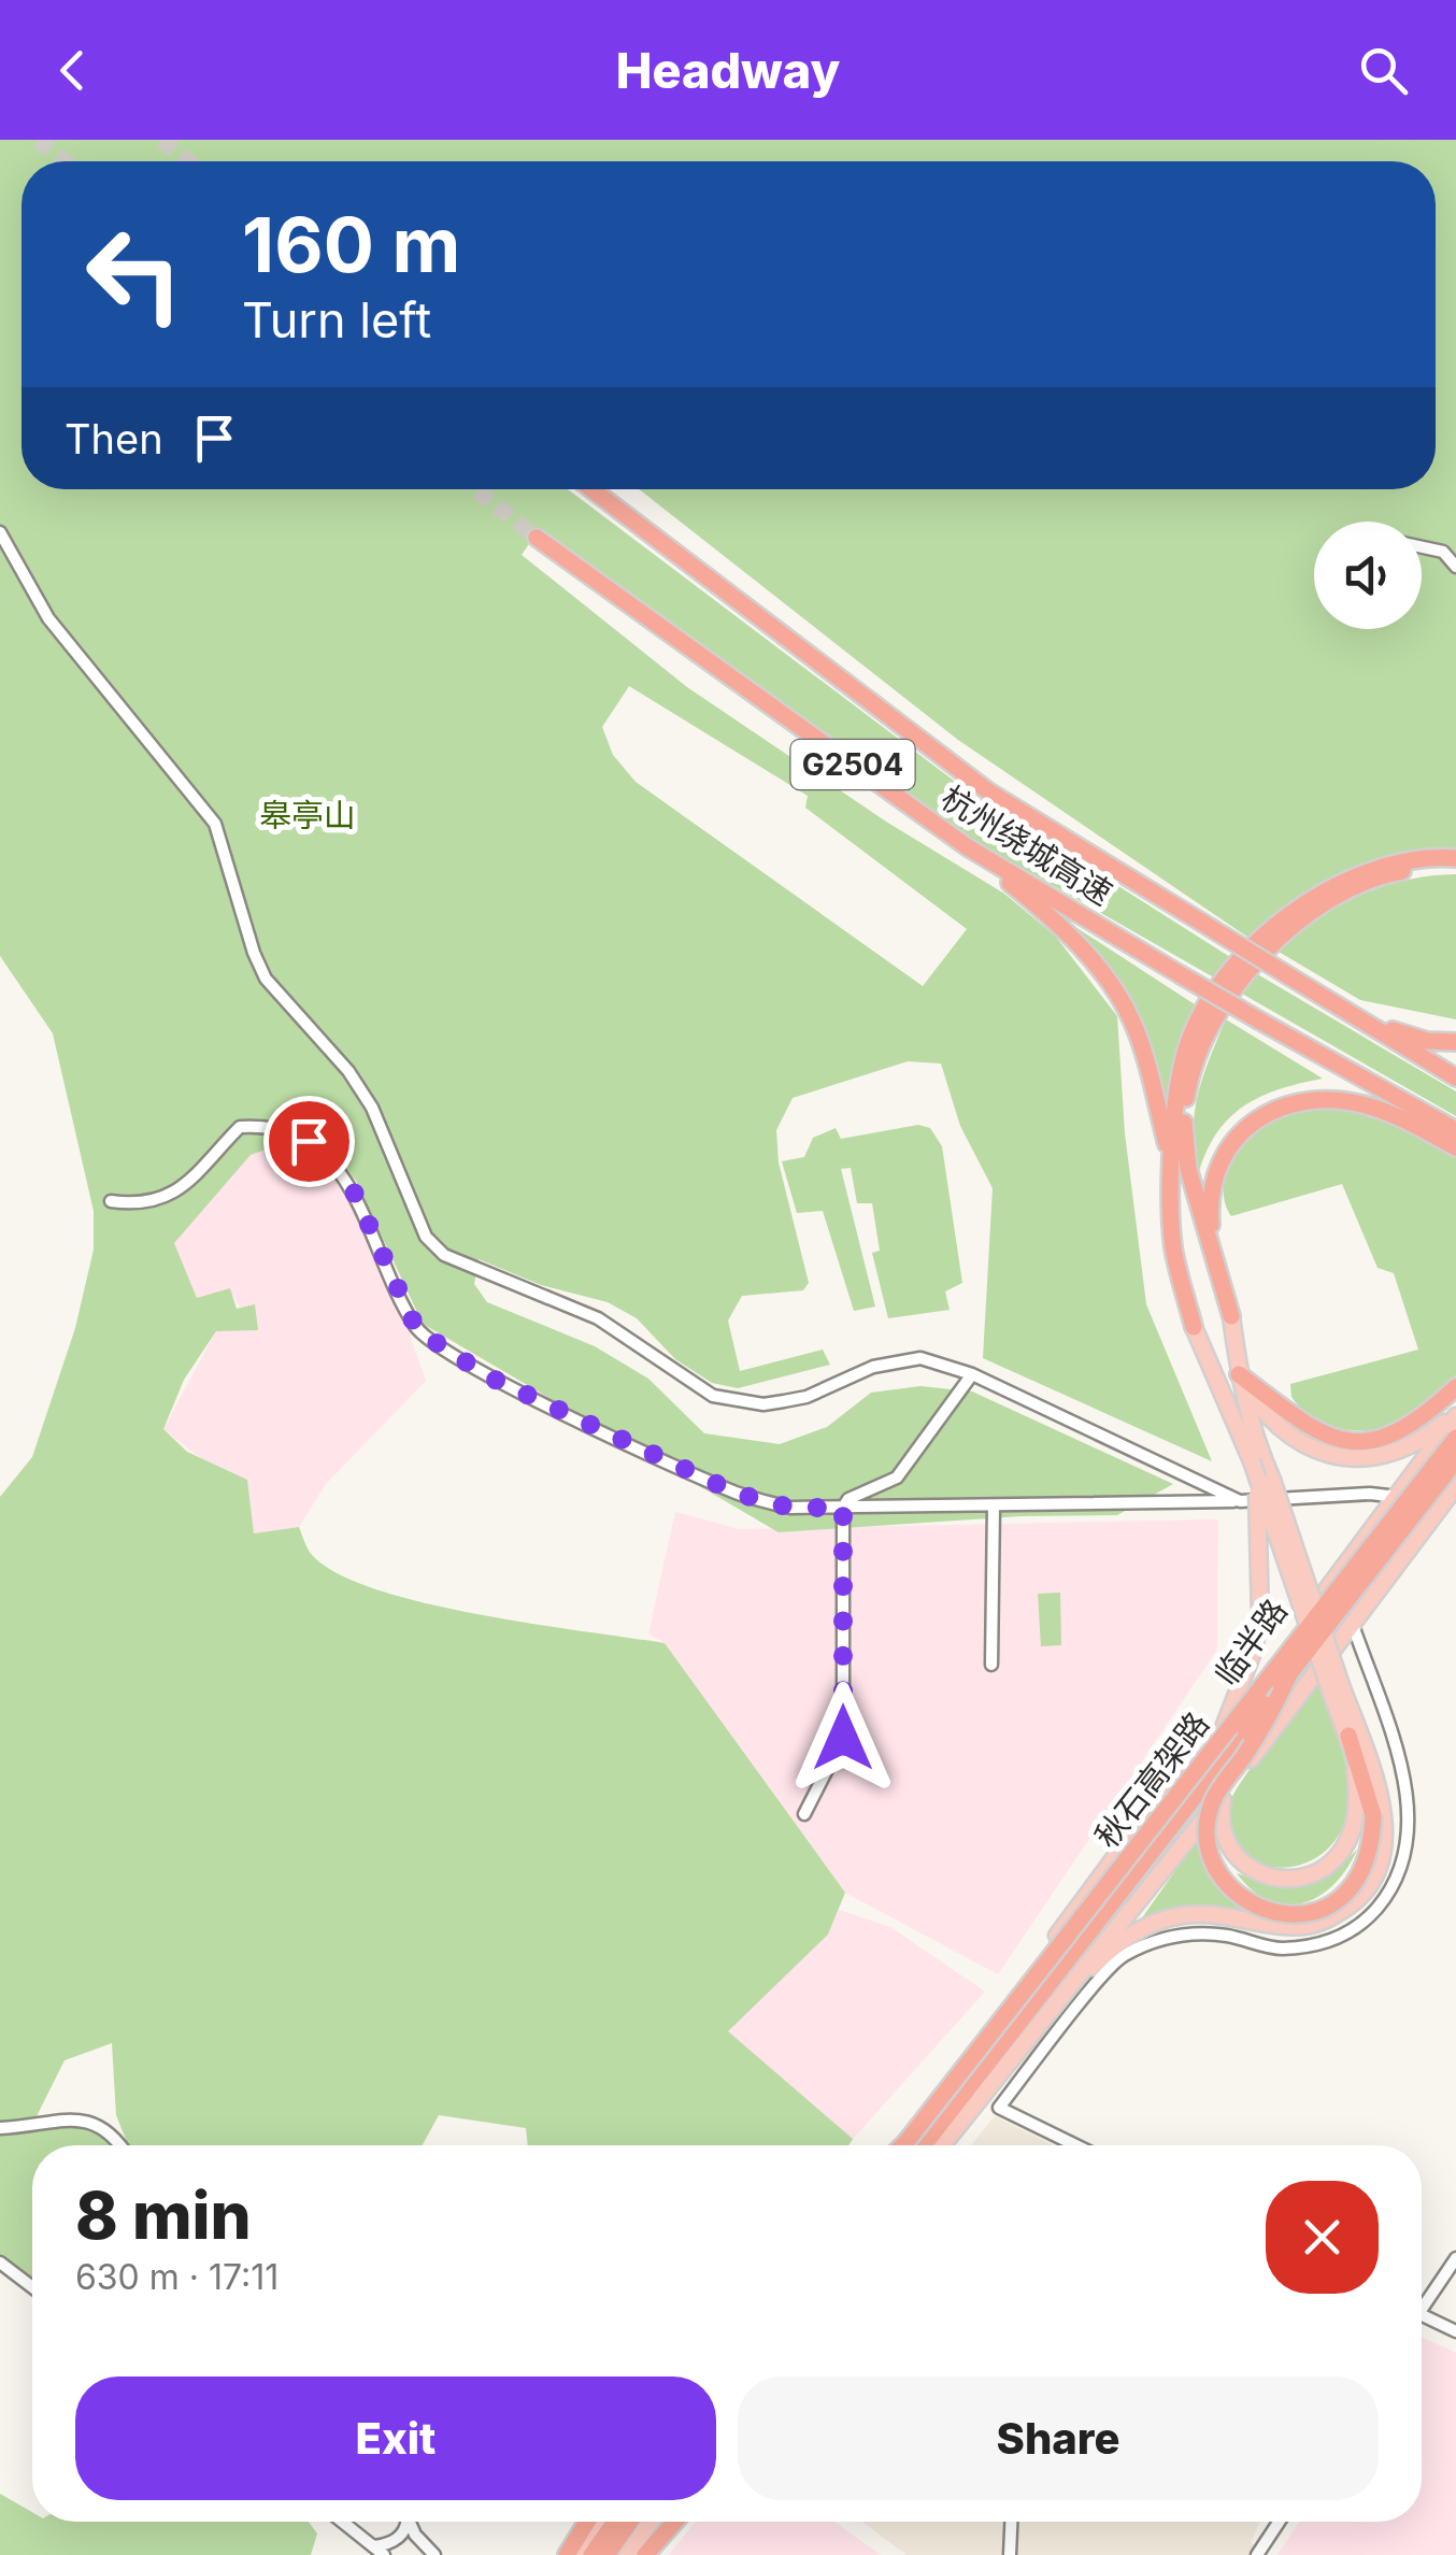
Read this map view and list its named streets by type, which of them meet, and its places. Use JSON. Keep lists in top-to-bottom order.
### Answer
{
  "streets": {
    "highway": ["G2504", "杭州绕城高速", "秋石高架路"],
    "main road": ["临半路"]
  },
  "parks": ["皋亭山"],
  "page": {
    "header": "Headway",
    "turn": ["160 m", "Turn left"],
    "then": "Then",
    "heading": ["8 min", "630 m · 17:11"],
    "buttons": ["Exit", "Share"]
  }
}
